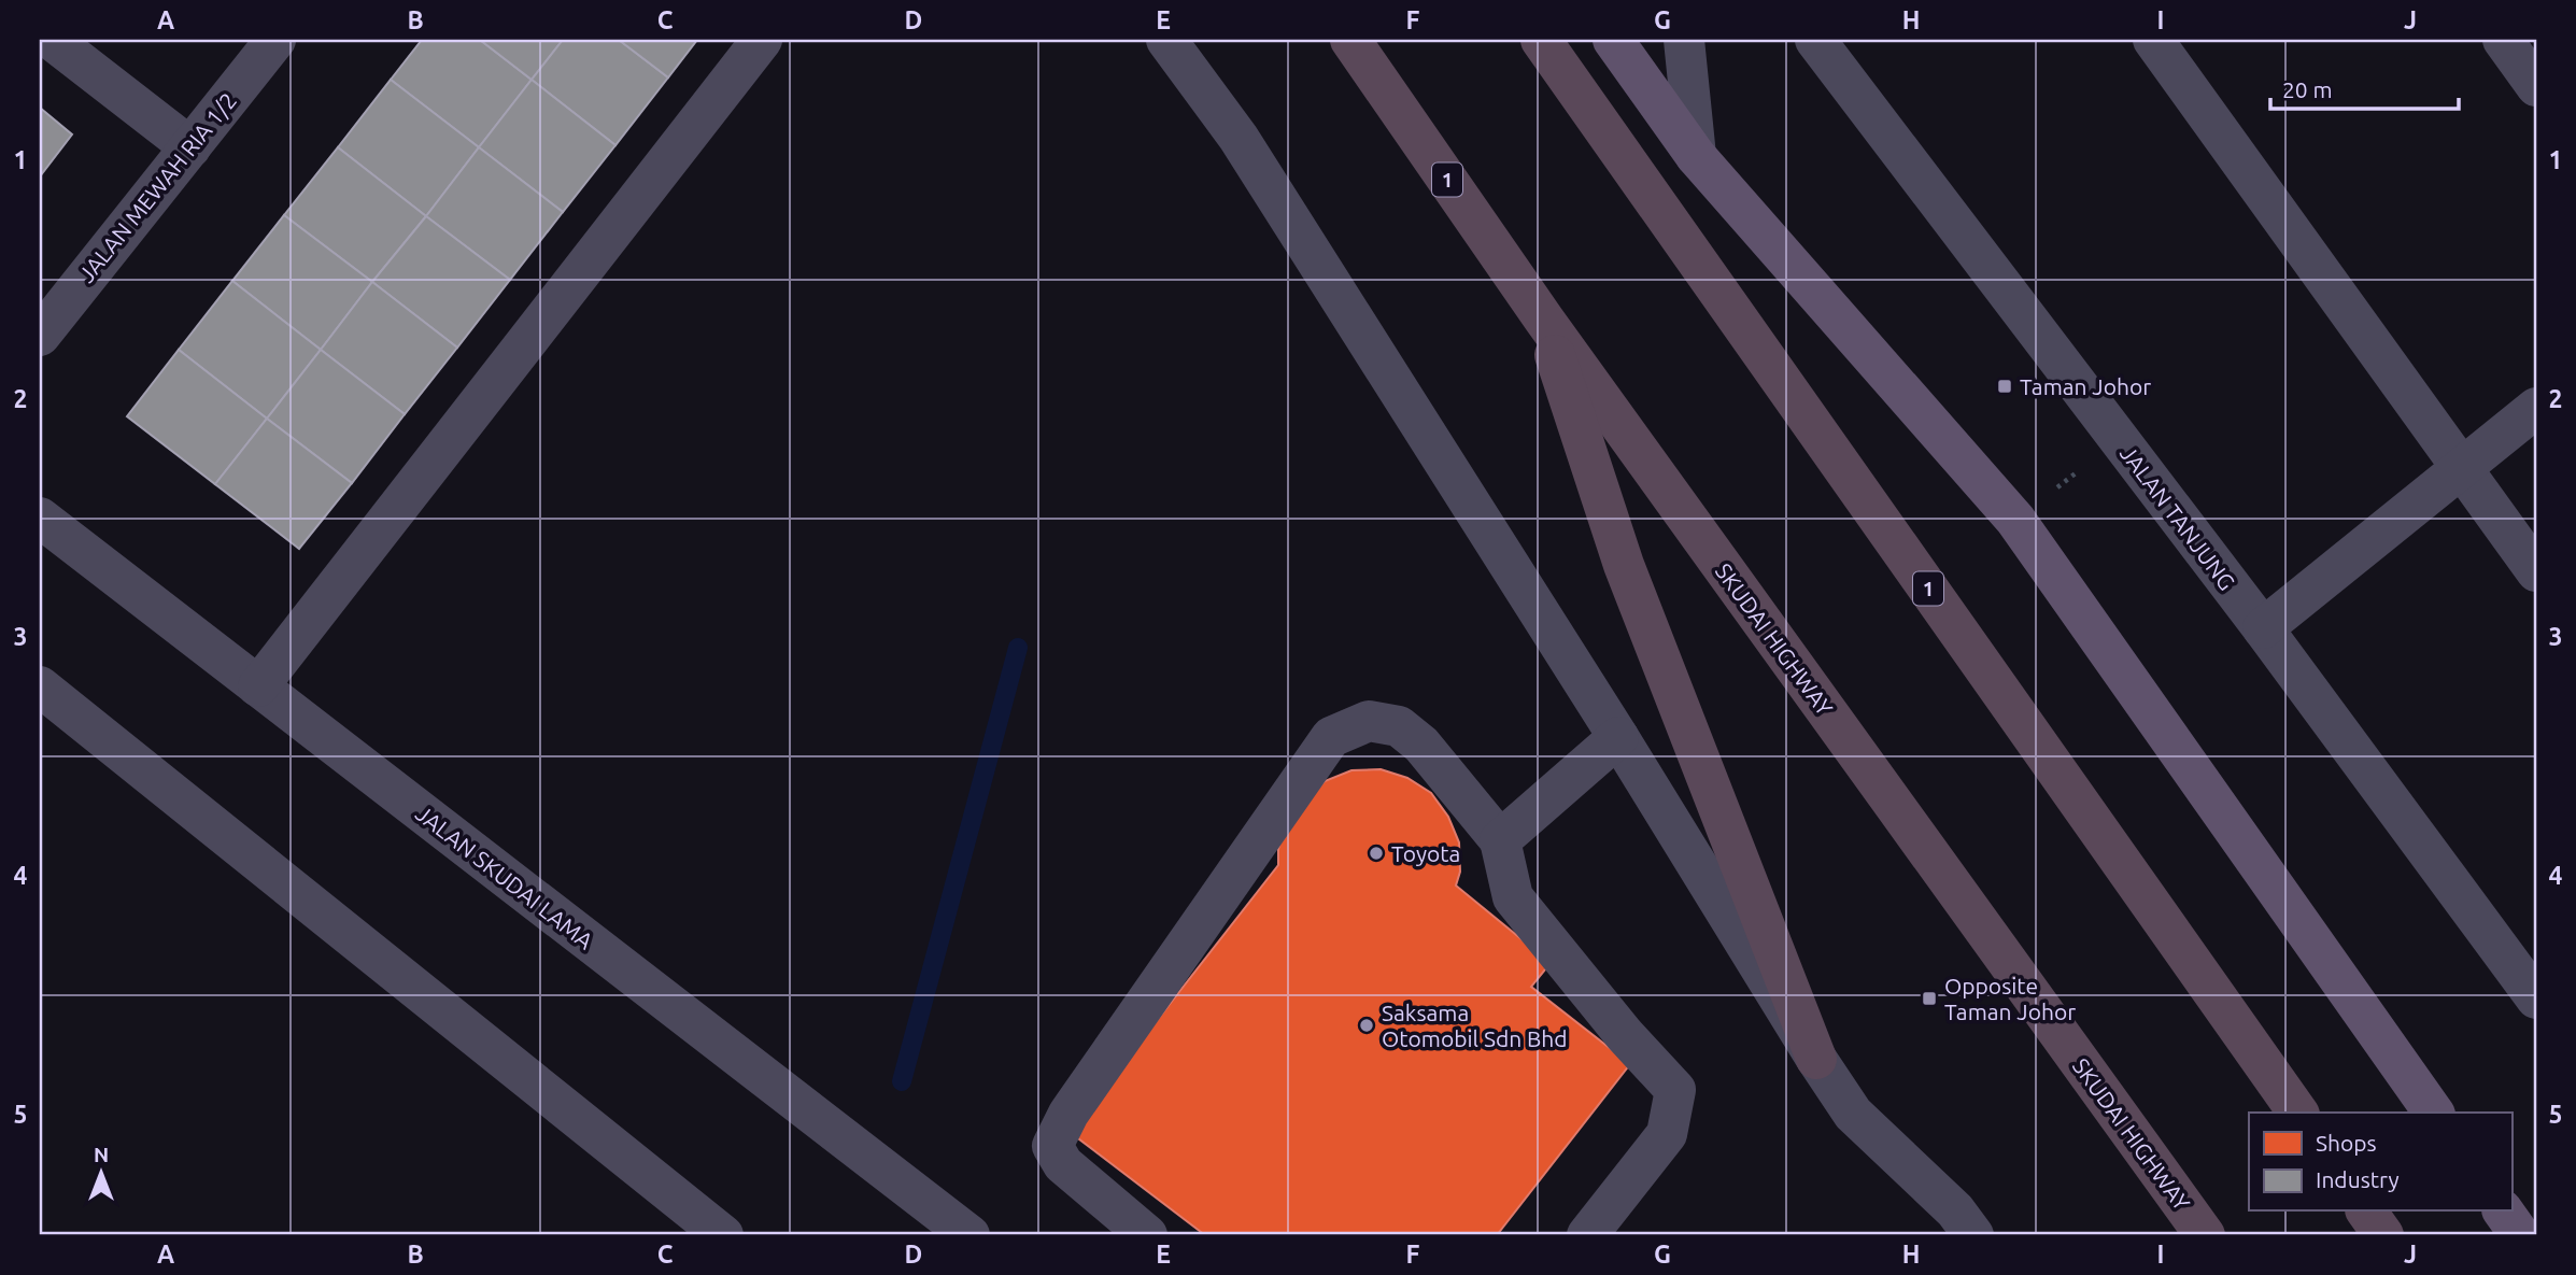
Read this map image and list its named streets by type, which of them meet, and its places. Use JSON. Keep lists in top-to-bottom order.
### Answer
{
  "streets": {
    "highway": ["1", "SKUDAI HIGHWAY"],
    "street": ["JALAN MEWAH RIA 1/2", "JALAN TANJUNG", "JALAN SKUDAI LAMA"]
  },
  "places": {
    "transit": ["Taman Johor", "Opposite Taman Johor"],
    "other": ["Toyota", "Saksama Otomobil Sdn Bhd"]
  },
  "legend": ["Shops", "Industry"],
  "scale_bar": "20 m",
  "north": "top",
  "grid": {
    "columns": [
      "A",
      "B",
      "C",
      "D",
      "E",
      "F",
      "G",
      "H",
      "I",
      "J"
    ],
    "rows": [
      "1",
      "2",
      "3",
      "4",
      "5"
    ]
  }
}
